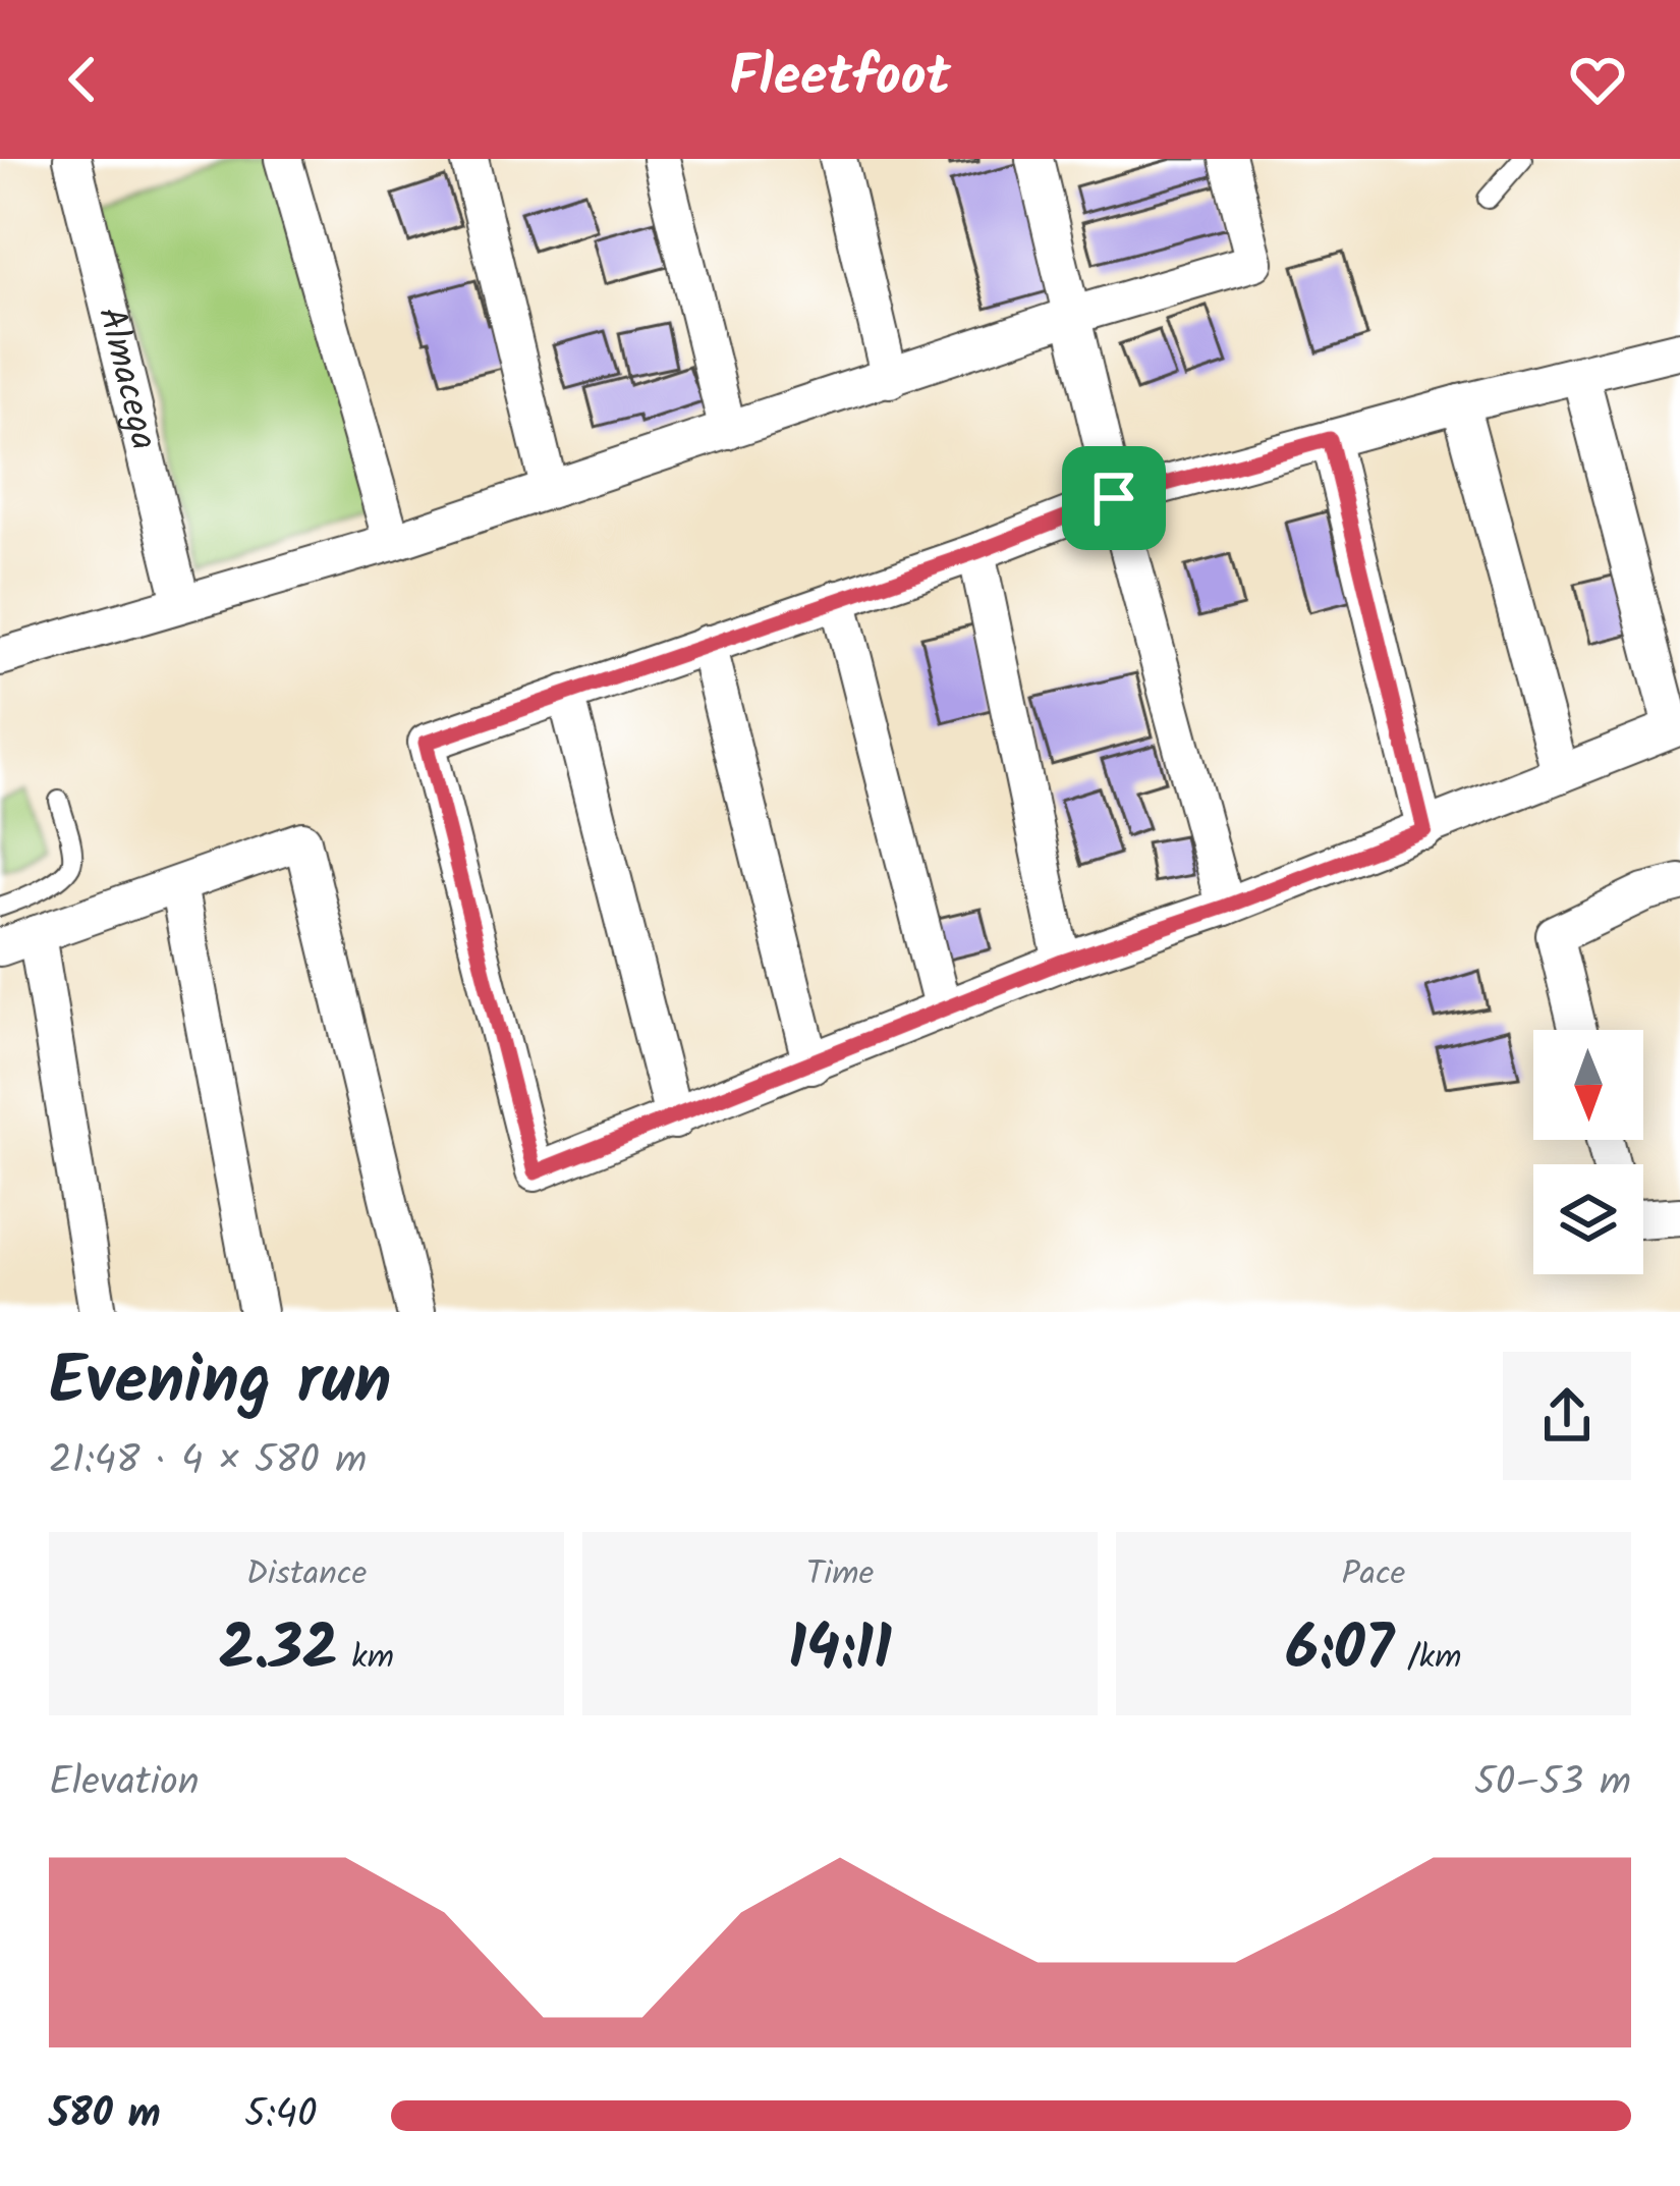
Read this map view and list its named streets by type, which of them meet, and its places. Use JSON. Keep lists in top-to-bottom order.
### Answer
{
  "streets": {
    "street": ["Almacega"]
  },
  "north": "bottom",
  "page": {
    "header": "Fleetfoot",
    "heading": ["Evening run", "21:48 · 4 × 580 m"],
    "stats": [
      ["Distance", "2.32 km"],
      ["Time", "14:11"],
      ["Pace", "6:07 /km"]
    ],
    "chart": ["Elevation", "50–53 m"],
    "list": [
      {
        "name": "580 m",
        "note": "5:40"
      }
    ]
  }
}
